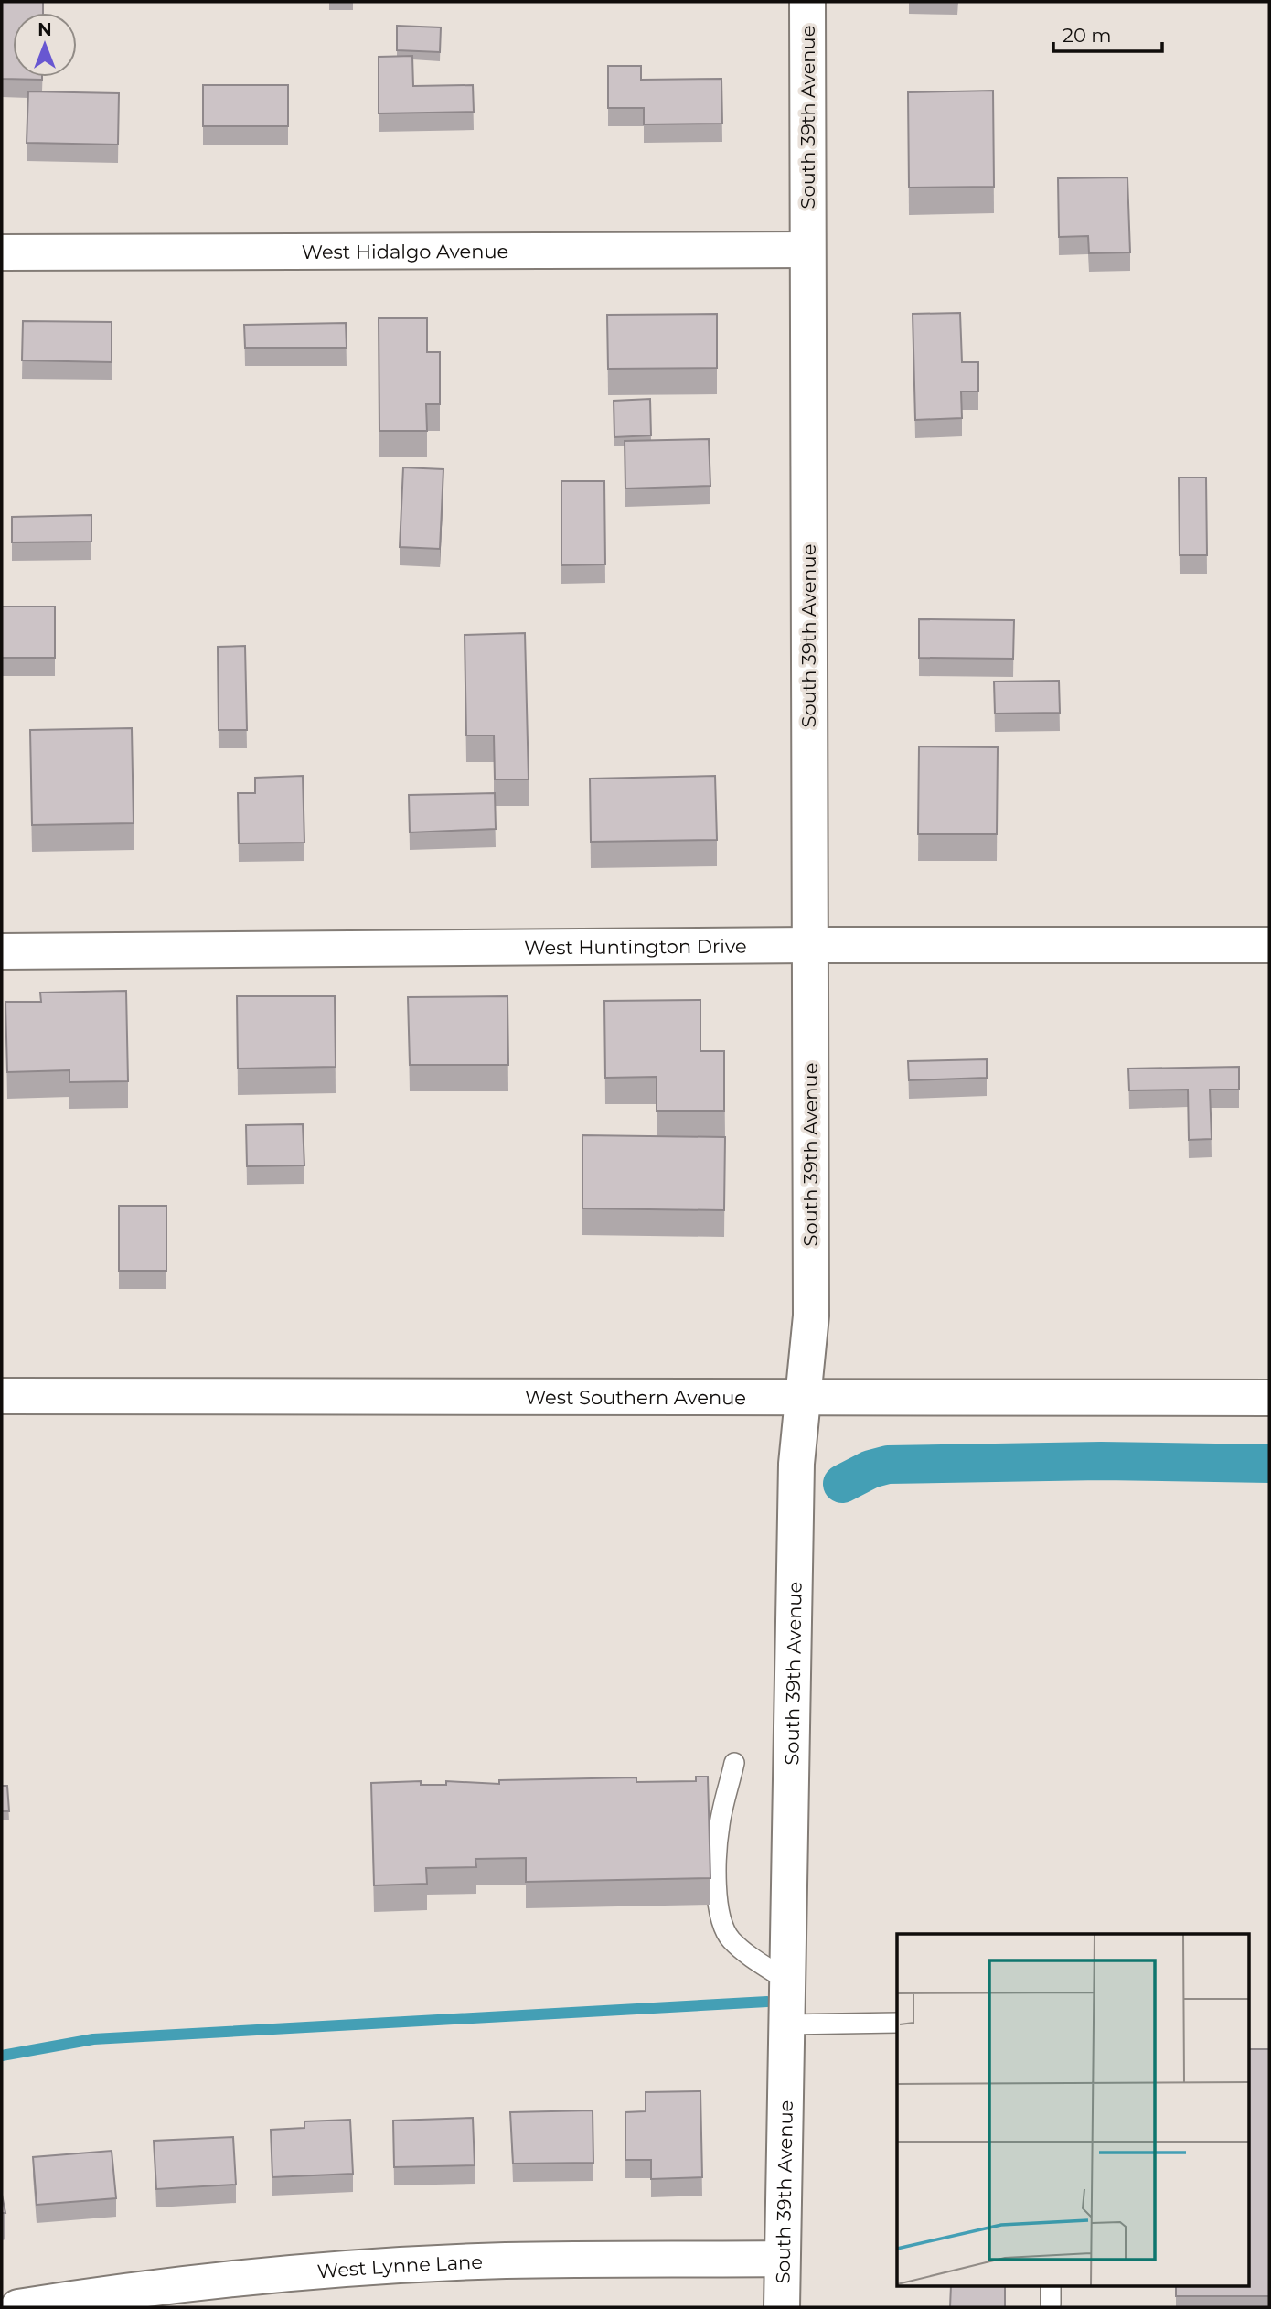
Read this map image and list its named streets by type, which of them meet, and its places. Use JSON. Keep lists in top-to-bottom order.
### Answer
{
  "streets": {
    "street": [
      "South 39th Avenue",
      "West Hidalgo Avenue",
      "West Huntington Drive",
      "West Southern Avenue",
      "West Lynne Lane"
    ]
  },
  "crossings": [
    ["South 39th Avenue", "West Hidalgo Avenue"],
    ["South 39th Avenue", "West Huntington Drive"],
    ["South 39th Avenue", "West Southern Avenue"],
    ["South 39th Avenue", "West Lynne Lane"]
  ],
  "scale_bar": "20 m",
  "north": "top"
}
